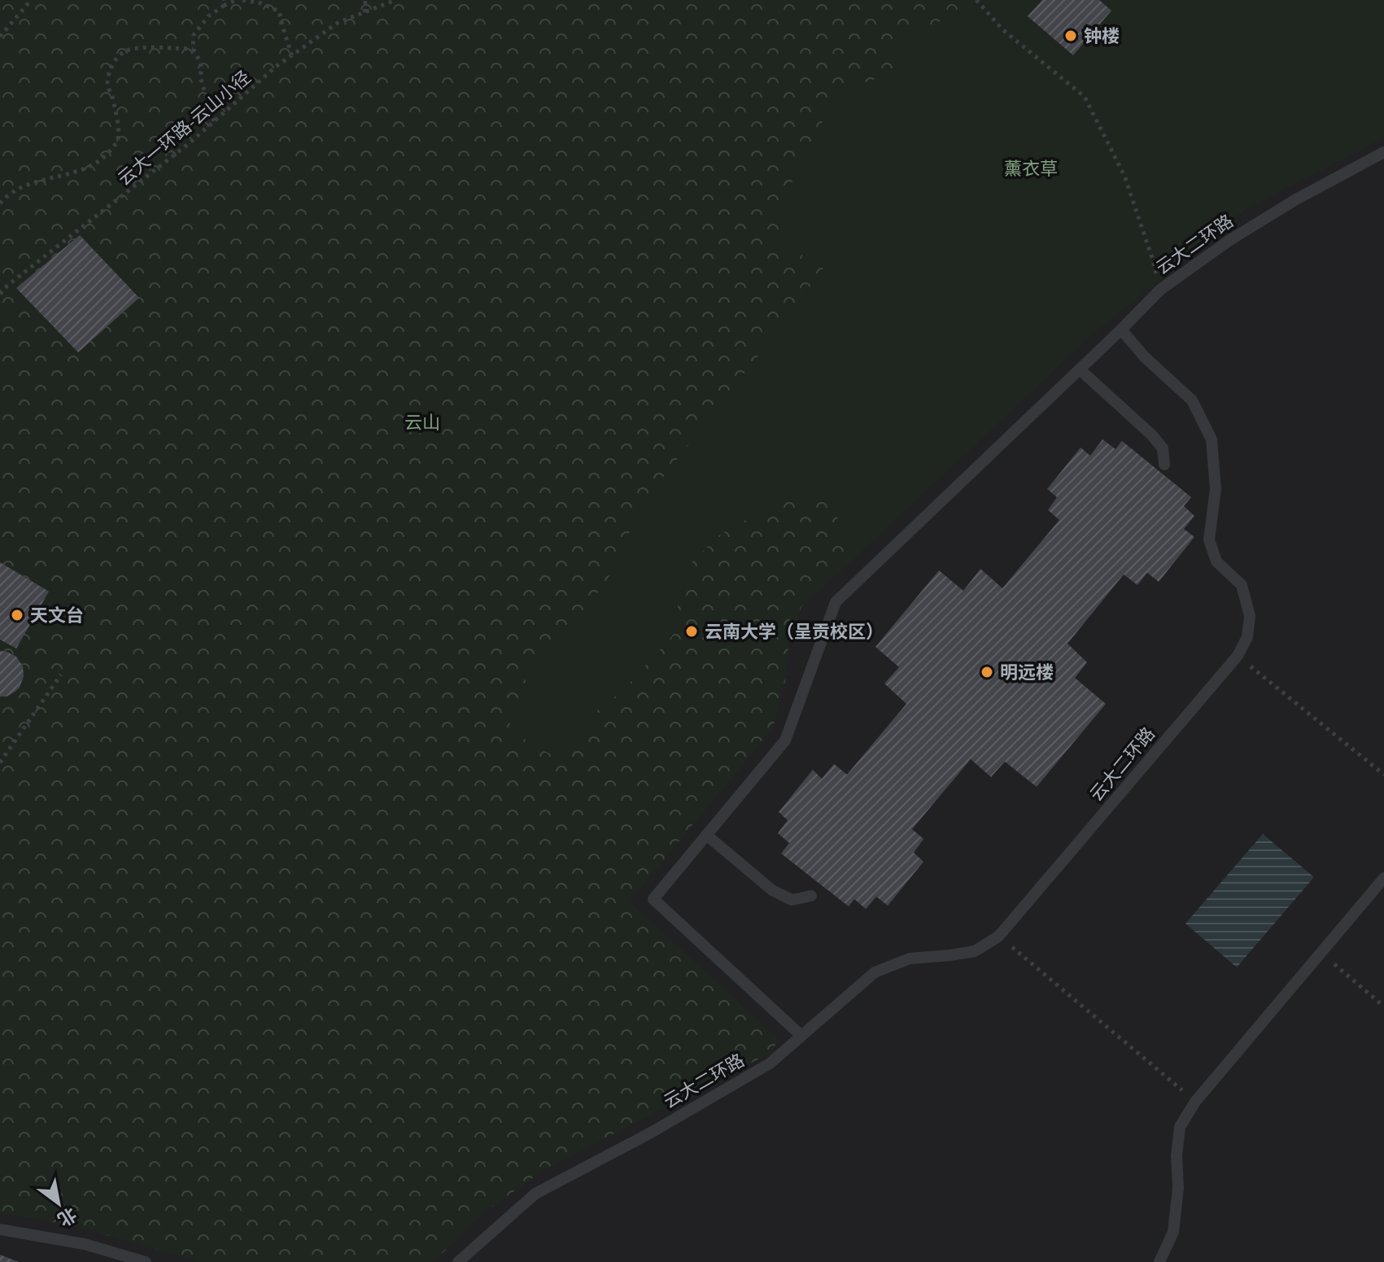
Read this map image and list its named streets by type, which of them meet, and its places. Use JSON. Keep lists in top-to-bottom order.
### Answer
{
  "streets": {
    "lane": ["云大二环路"],
    "path": ["云大一环路-云山小径"]
  },
  "parks": ["薰衣草", "云山"],
  "places": [
    "钟楼",
    "天文台",
    "云南大学（呈贡校区）",
    "明远楼"
  ],
  "north": "bottom right"
}
